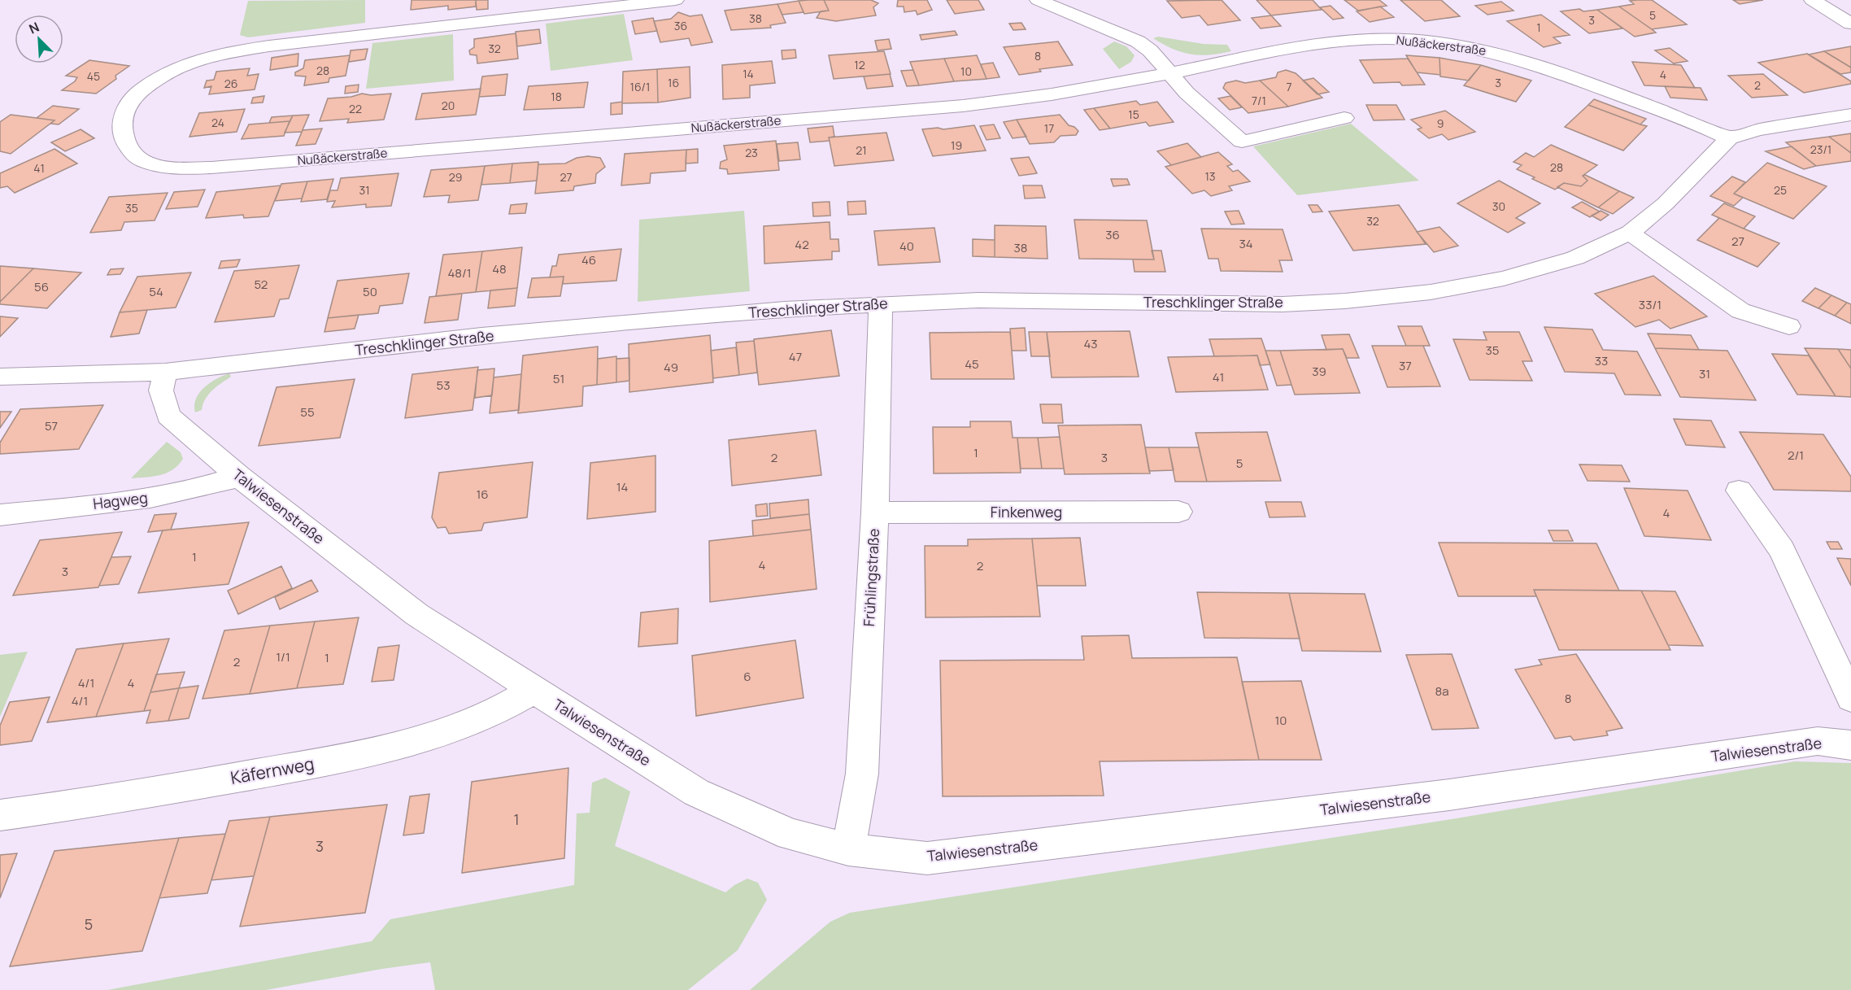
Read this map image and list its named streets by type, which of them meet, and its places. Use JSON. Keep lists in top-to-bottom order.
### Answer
{
  "streets": {
    "street": [
      "Nußäckerstraße",
      "Treschklinger Straße",
      "Hagweg",
      "Talwiesenstraße",
      "Finkenweg",
      "Frühlingstraße",
      "Käfernweg"
    ]
  },
  "crossings": [
    ["Nußäckerstraße", "Treschklinger Straße"],
    ["Treschklinger Straße", "Talwiesenstraße"],
    ["Treschklinger Straße", "Frühlingstraße"],
    ["Hagweg", "Talwiesenstraße"],
    ["Talwiesenstraße", "Frühlingstraße"],
    ["Talwiesenstraße", "Käfernweg"],
    ["Finkenweg", "Frühlingstraße"]
  ],
  "house_numbers": [
    "5",
    "38",
    "3",
    "36",
    "1",
    "32",
    "8",
    "12",
    "28",
    "10",
    "14",
    "4",
    "45",
    "16",
    "3",
    "26",
    "2",
    "16/1",
    "7",
    "18",
    "7/1",
    "20",
    "22",
    "15",
    "24",
    "9",
    "17",
    "19",
    "23/1",
    "21",
    "23",
    "28",
    "41",
    "13",
    "29",
    "27",
    "31",
    "25",
    "30",
    "35",
    "32",
    "36",
    "27",
    "34",
    "42",
    "40",
    "38",
    "46",
    "48",
    "48/1",
    "52",
    "56",
    "54",
    "50",
    "33/1",
    "43",
    "35",
    "47",
    "33",
    "45",
    "37",
    "49",
    "39",
    "31",
    "41",
    "51",
    "53",
    "55",
    "57",
    "1",
    "2/1",
    "2",
    "3",
    "5",
    "14",
    "16",
    "4",
    "1",
    "4",
    "2",
    "3",
    "1/1",
    "1",
    "2",
    "6",
    "4/1",
    "4",
    "8a",
    "8",
    "4/1",
    "10",
    "1",
    "3",
    "5"
  ],
  "north": "top left"
}
